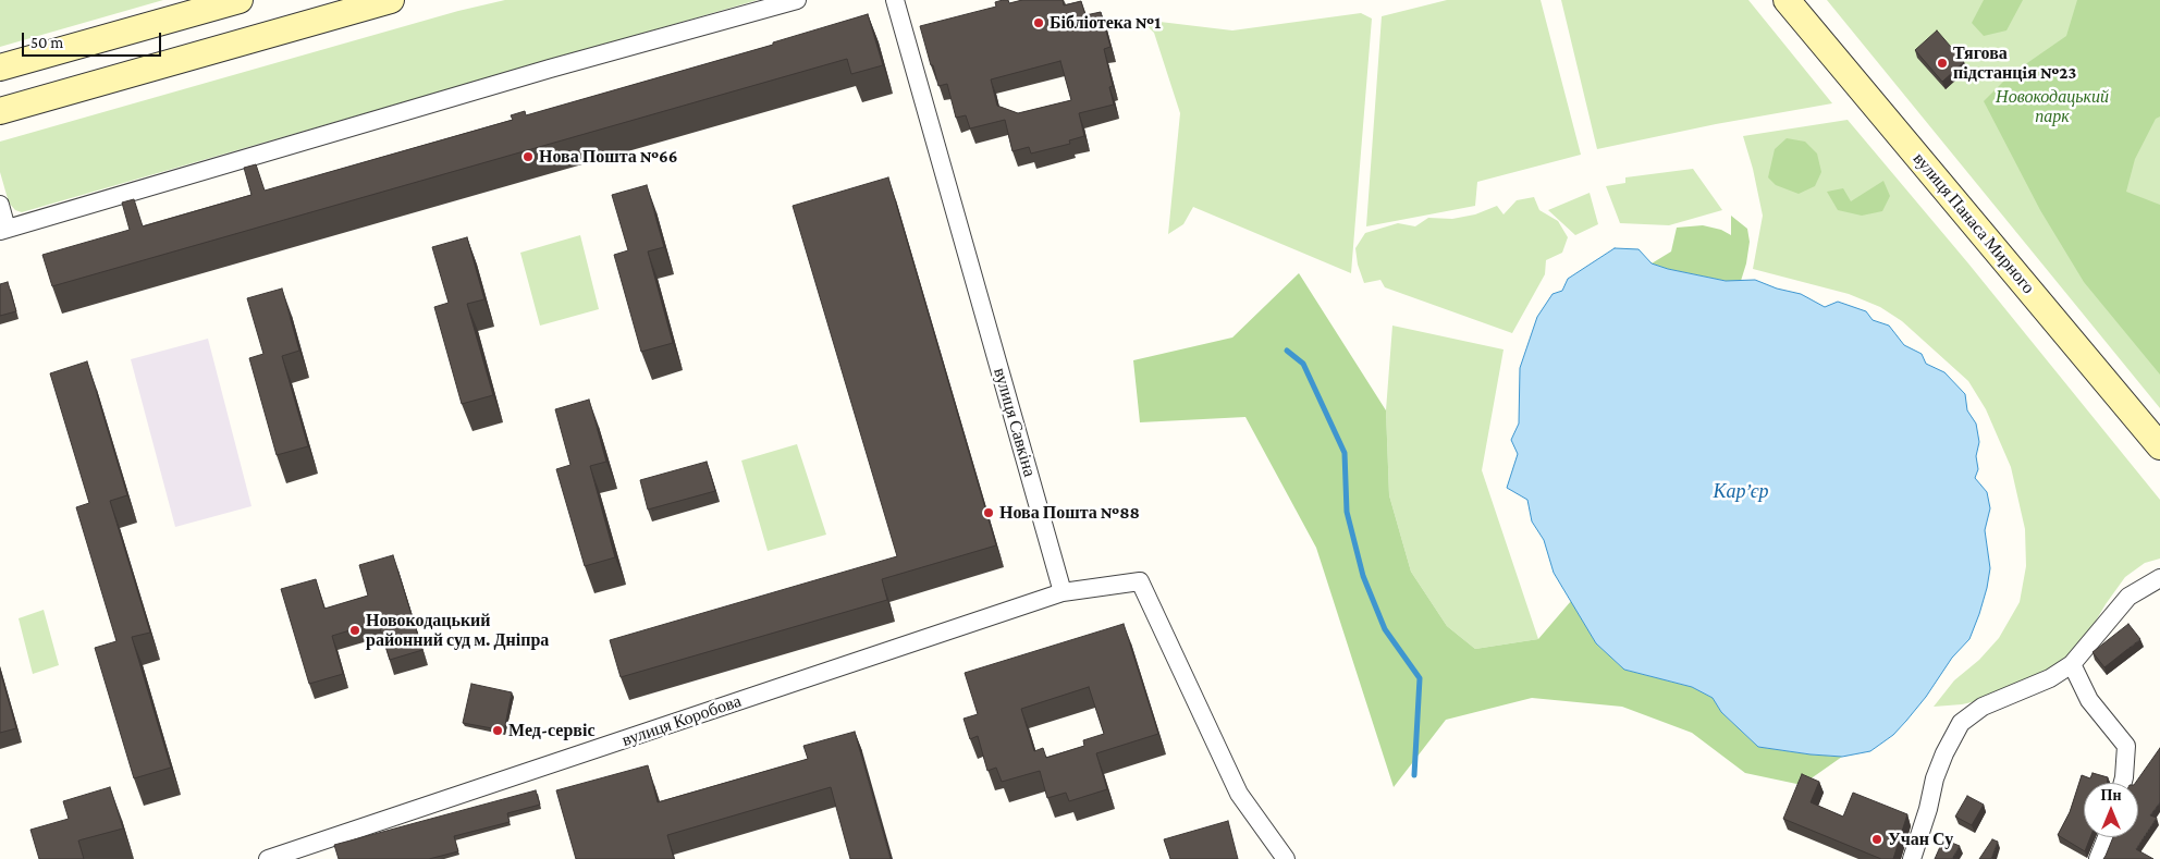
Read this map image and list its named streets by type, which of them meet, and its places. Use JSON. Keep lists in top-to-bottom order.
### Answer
{
  "streets": {
    "main road": ["вулиця Панаса Мирного"],
    "street": ["вулиця Савкіна", "вулиця Коробова"]
  },
  "crossings": [
    ["вулиця Савкіна", "вулиця Коробова"]
  ],
  "water": ["Кар’єр"],
  "parks": ["Новокодацький парк"],
  "places": [
    "Бібліотека №1",
    "Тягова пiдстанцiя №23",
    "Нова Пошта №66",
    "Нова Пошта №88",
    "Новокодацький районний суд м. Дніпра",
    "Мед-сервіс",
    "Учан Су"
  ],
  "scale_bar": "50 m",
  "north": "top"
}
